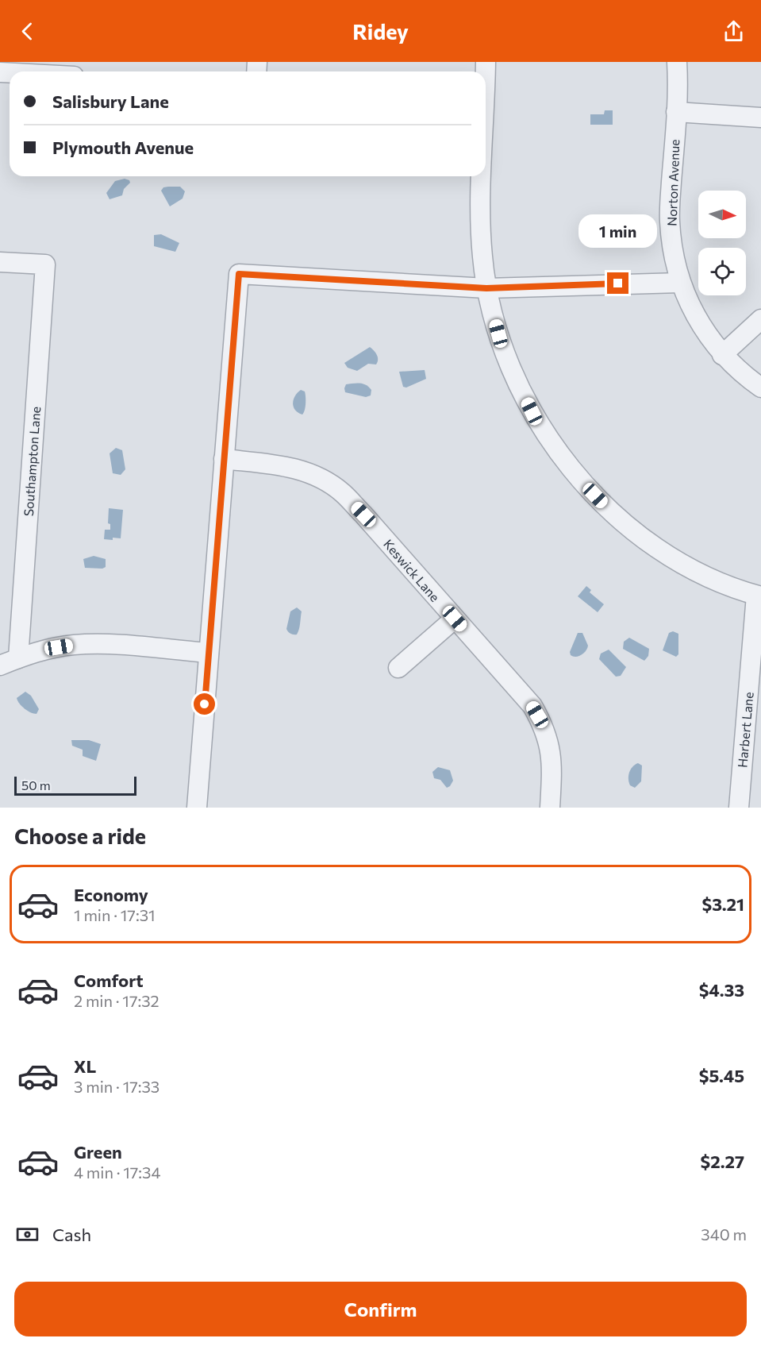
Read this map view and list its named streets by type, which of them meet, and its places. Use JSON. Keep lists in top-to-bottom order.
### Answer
{
  "streets": {
    "street": [
      "Norton Avenue",
      "Southampton Lane",
      "Keswick Lane",
      "Harbert Lane"
    ]
  },
  "scale_bar": "50 m",
  "north": "right",
  "page": {
    "header": "Ridey",
    "banner": ["Salisbury Lane", "Plymouth Avenue"],
    "bubble": "1 min",
    "scale": "50 m",
    "heading": "Choose a ride",
    "list": [
      {
        "name": "Economy",
        "note": "1 min · 17:31",
        "value": "$3.21"
      },
      {
        "name": "Comfort",
        "note": "2 min · 17:32",
        "value": "$4.33"
      },
      {
        "name": "XL",
        "note": "3 min · 17:33",
        "value": "$5.45"
      },
      {
        "name": "Green",
        "note": "4 min · 17:34",
        "value": "$2.27"
      }
    ],
    "pay": ["Cash", "340 m"],
    "buttons": "Confirm"
  }
}
